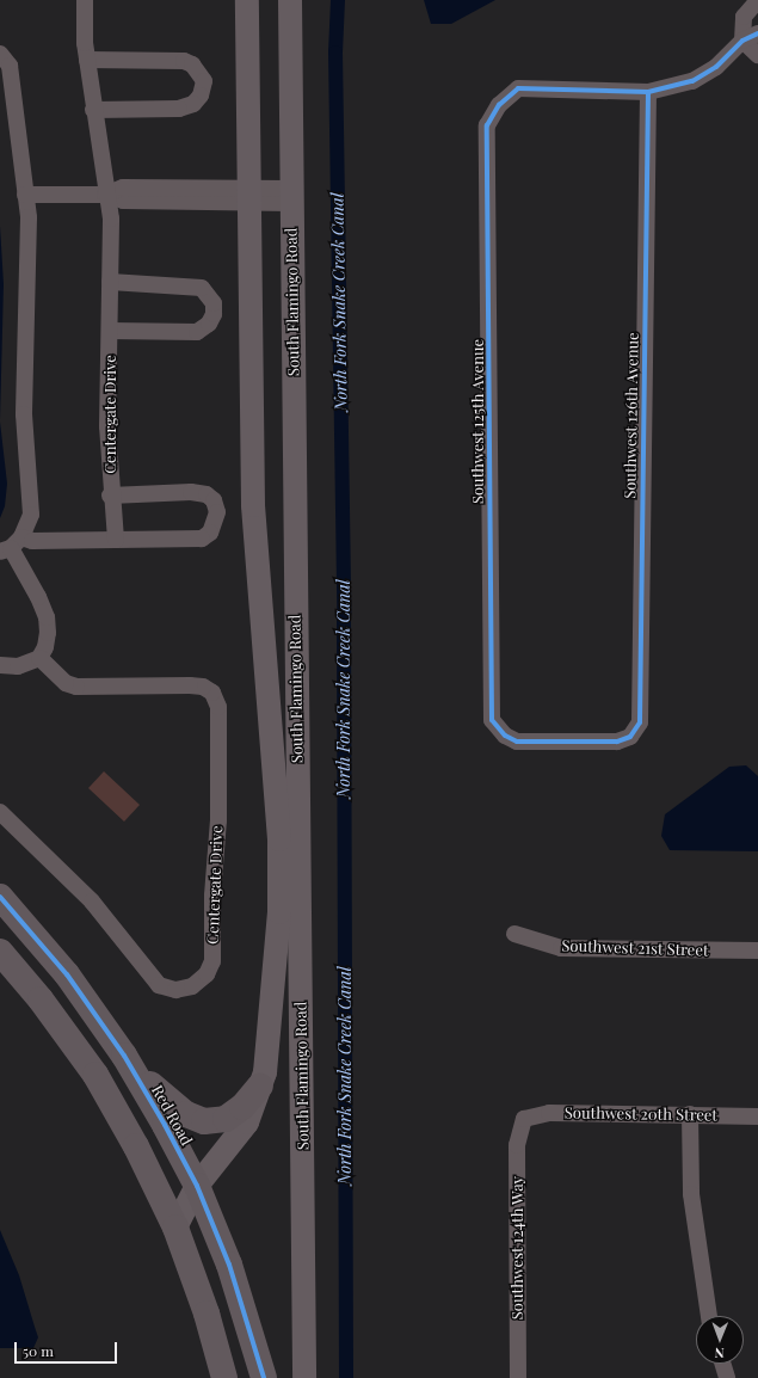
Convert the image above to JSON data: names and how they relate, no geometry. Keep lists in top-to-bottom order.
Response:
{
  "streets": {
    "highway": ["Red Road"],
    "main road": ["South Flamingo Road"],
    "street": [
      "Centergate Drive",
      "Southwest 126th Avenue",
      "Southwest 125th Avenue",
      "Southwest 21st Street",
      "Southwest 20th Street",
      "Southwest 124th Way"
    ]
  },
  "crossings": [
    ["South Flamingo Road", "Red Road"],
    ["Southwest 126th Avenue", "Southwest 125th Avenue"],
    ["Southwest 20th Street", "Southwest 124th Way"]
  ],
  "water": ["North Fork Snake Creek Canal"],
  "scale_bar": "50 m",
  "north": "bottom"
}
